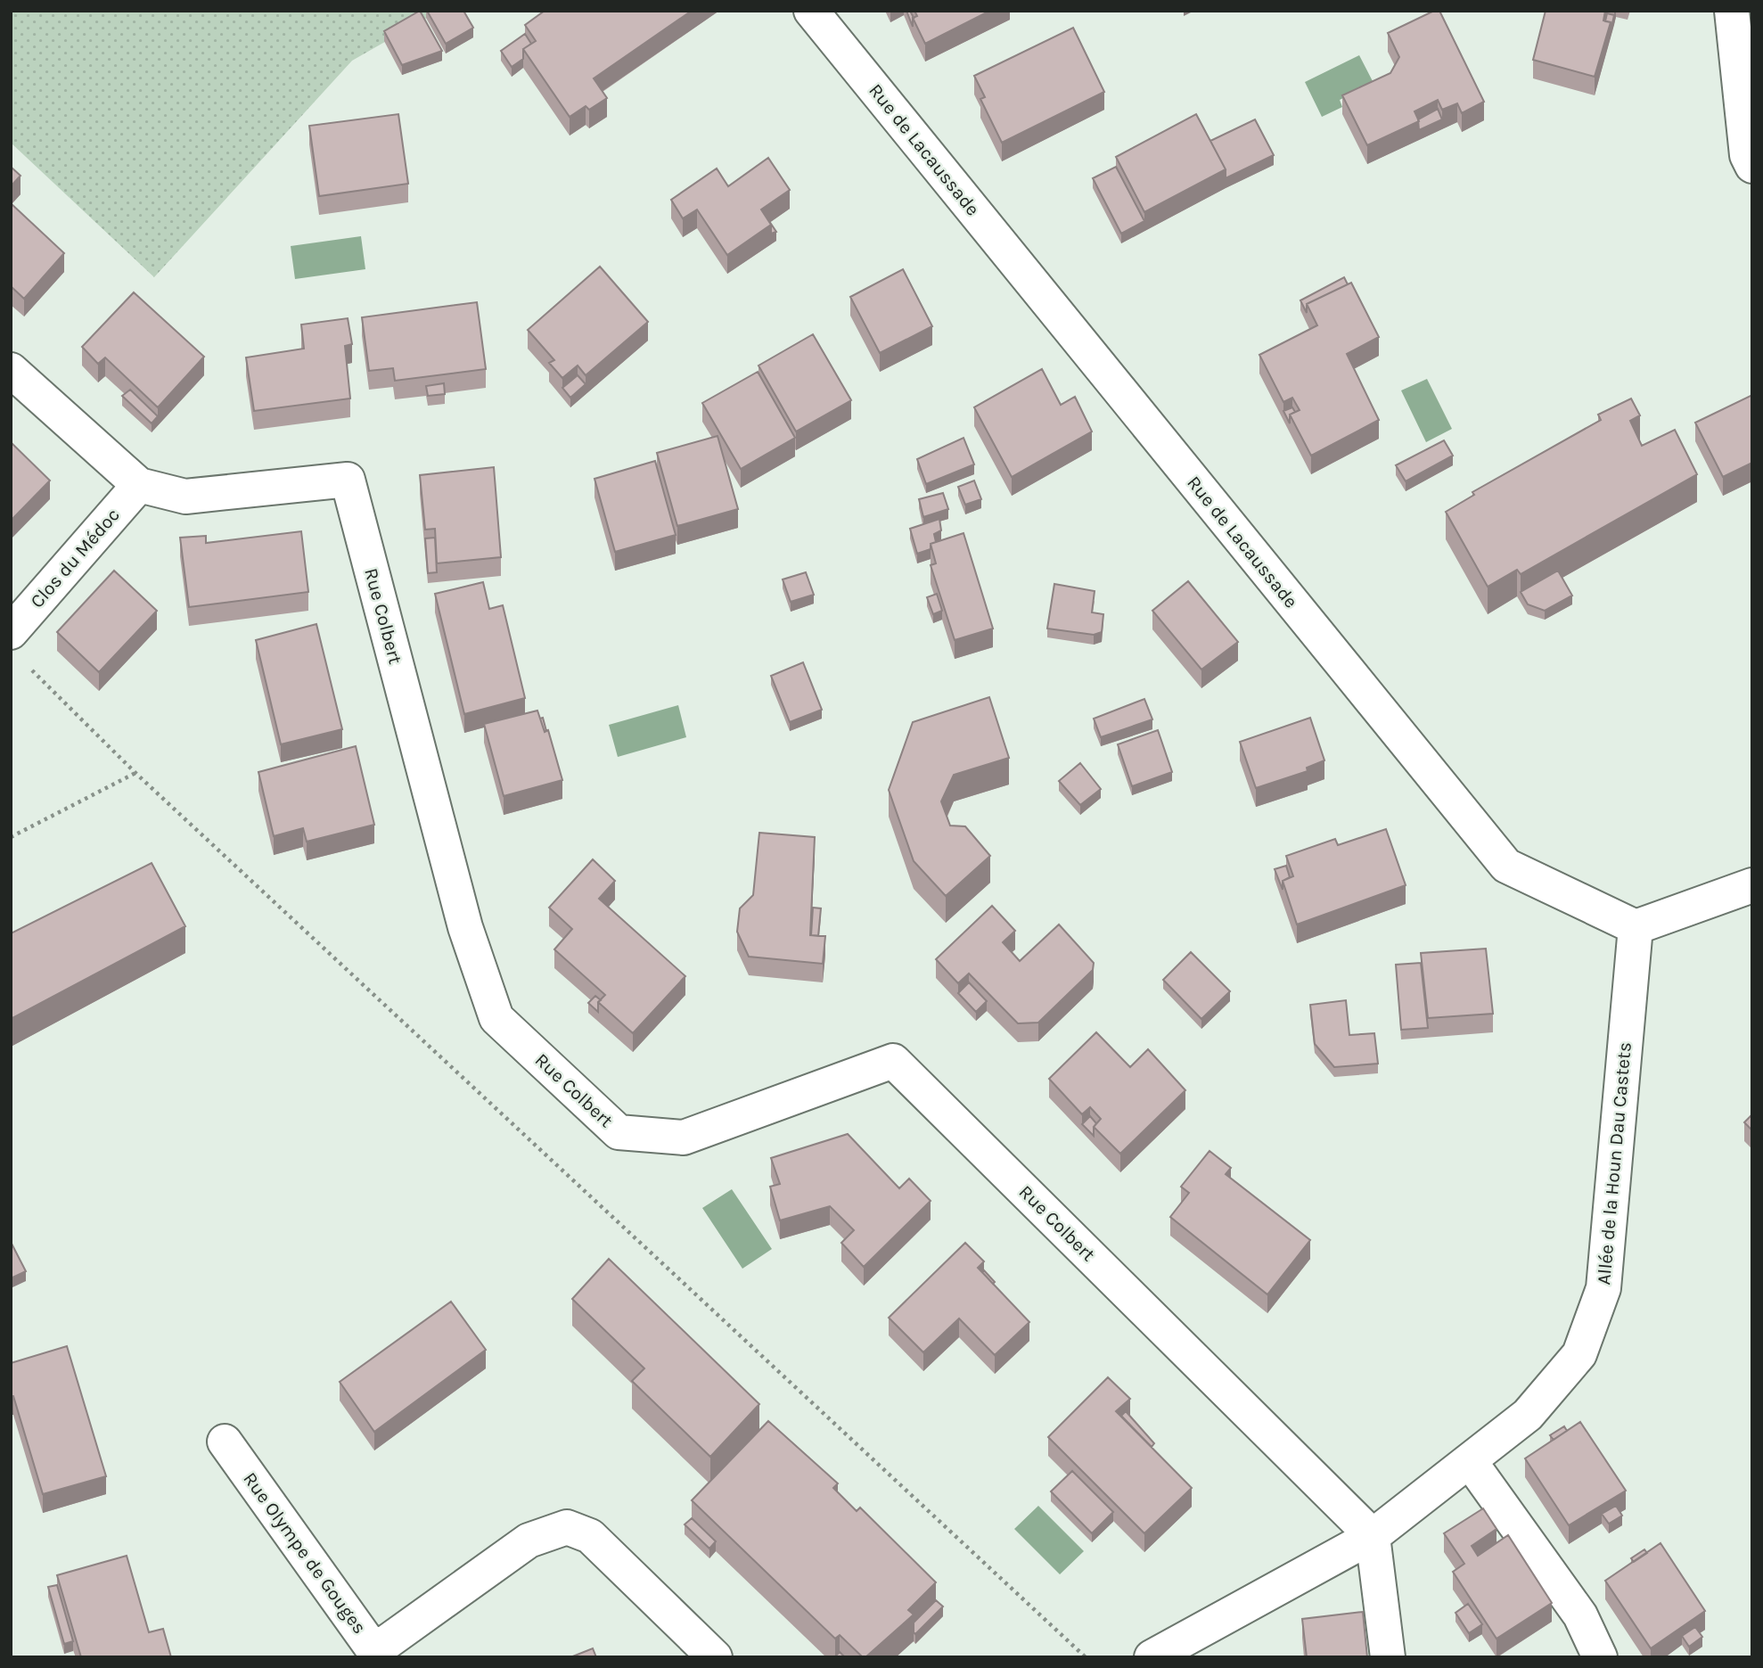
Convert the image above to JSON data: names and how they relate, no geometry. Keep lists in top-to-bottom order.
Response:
{
  "streets": {
    "street": [
      "Rue de Lacaussade",
      "Clos du Médoc",
      "Rue Colbert",
      "Allée de la Houn Dau Castets",
      "Rue Olympe de Gouges"
    ]
  },
  "crossings": [
    ["Rue de Lacaussade", "Allée de la Houn Dau Castets"],
    ["Clos du Médoc", "Rue Colbert"],
    ["Rue Colbert", "Allée de la Houn Dau Castets"]
  ]
}
